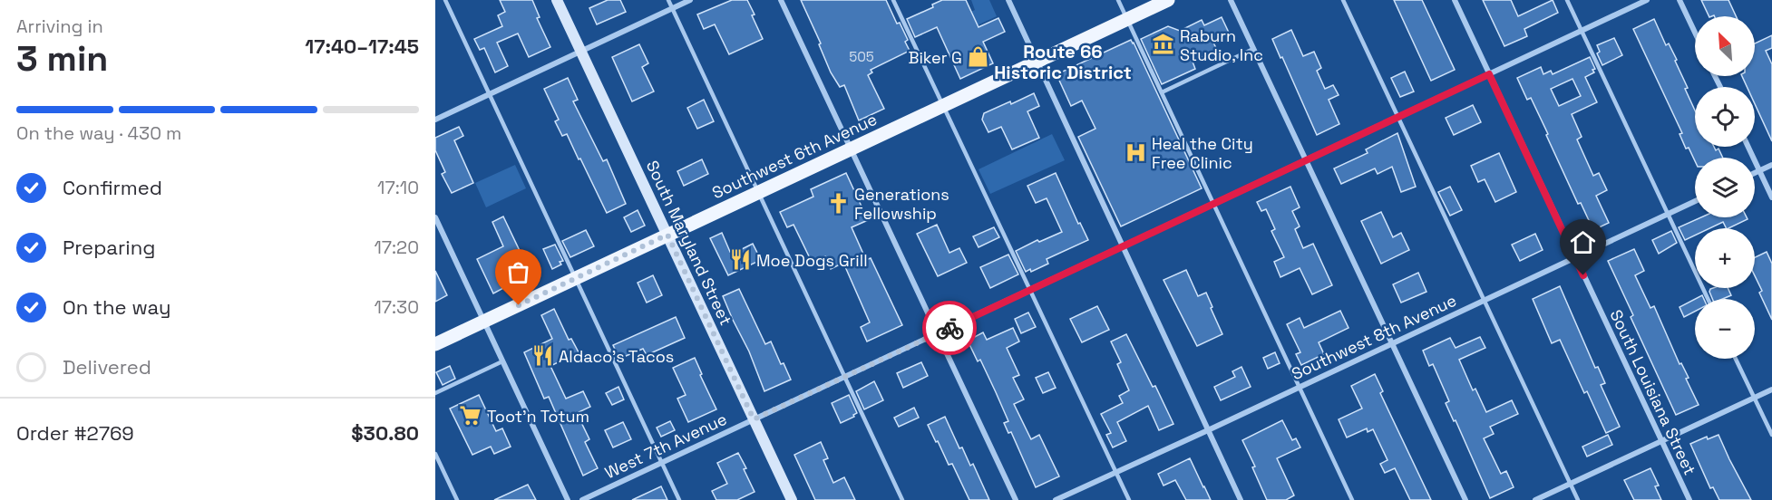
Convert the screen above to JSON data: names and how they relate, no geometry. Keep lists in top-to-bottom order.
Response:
{
  "streets": {
    "main road": ["Southwest 6th Avenue"],
    "street": [
      "South Maryland Street",
      "Southwest 8th Avenue",
      "South Louisiana Street",
      "West 7th Avenue"
    ]
  },
  "crossings": [
    ["Southwest 6th Avenue", "South Maryland Street"],
    ["South Maryland Street", "West 7th Avenue"],
    ["Southwest 8th Avenue", "South Louisiana Street"],
    ["South Louisiana Street", "West 7th Avenue"]
  ],
  "districts": ["Route 66 Historic District"],
  "places": {
    "museum": ["Raburn Studio, Inc"],
    "shop": ["Biker G"],
    "hospital": ["Heal the City Free Clinic"],
    "church": ["Generations Fellowship"],
    "restaurant": ["Moe Dogs Grill", "Aldaco's Tacos"],
    "supermarket": ["Toot'n Totum"]
  },
  "house_numbers": ["505"],
  "north": "top left",
  "page": {
    "heading": ["3 min", "Arriving in", "17:40–17:45"],
    "panel": ["Order #2769", "$30.80"],
    "map_buttons": ["+", "−"],
    "bar": "On the way · 430 m",
    "list": [
      ["Confirmed", "17:10"],
      ["Preparing", "17:20"],
      ["On the way", "17:30"],
      "Delivered"
    ]
  }
}
